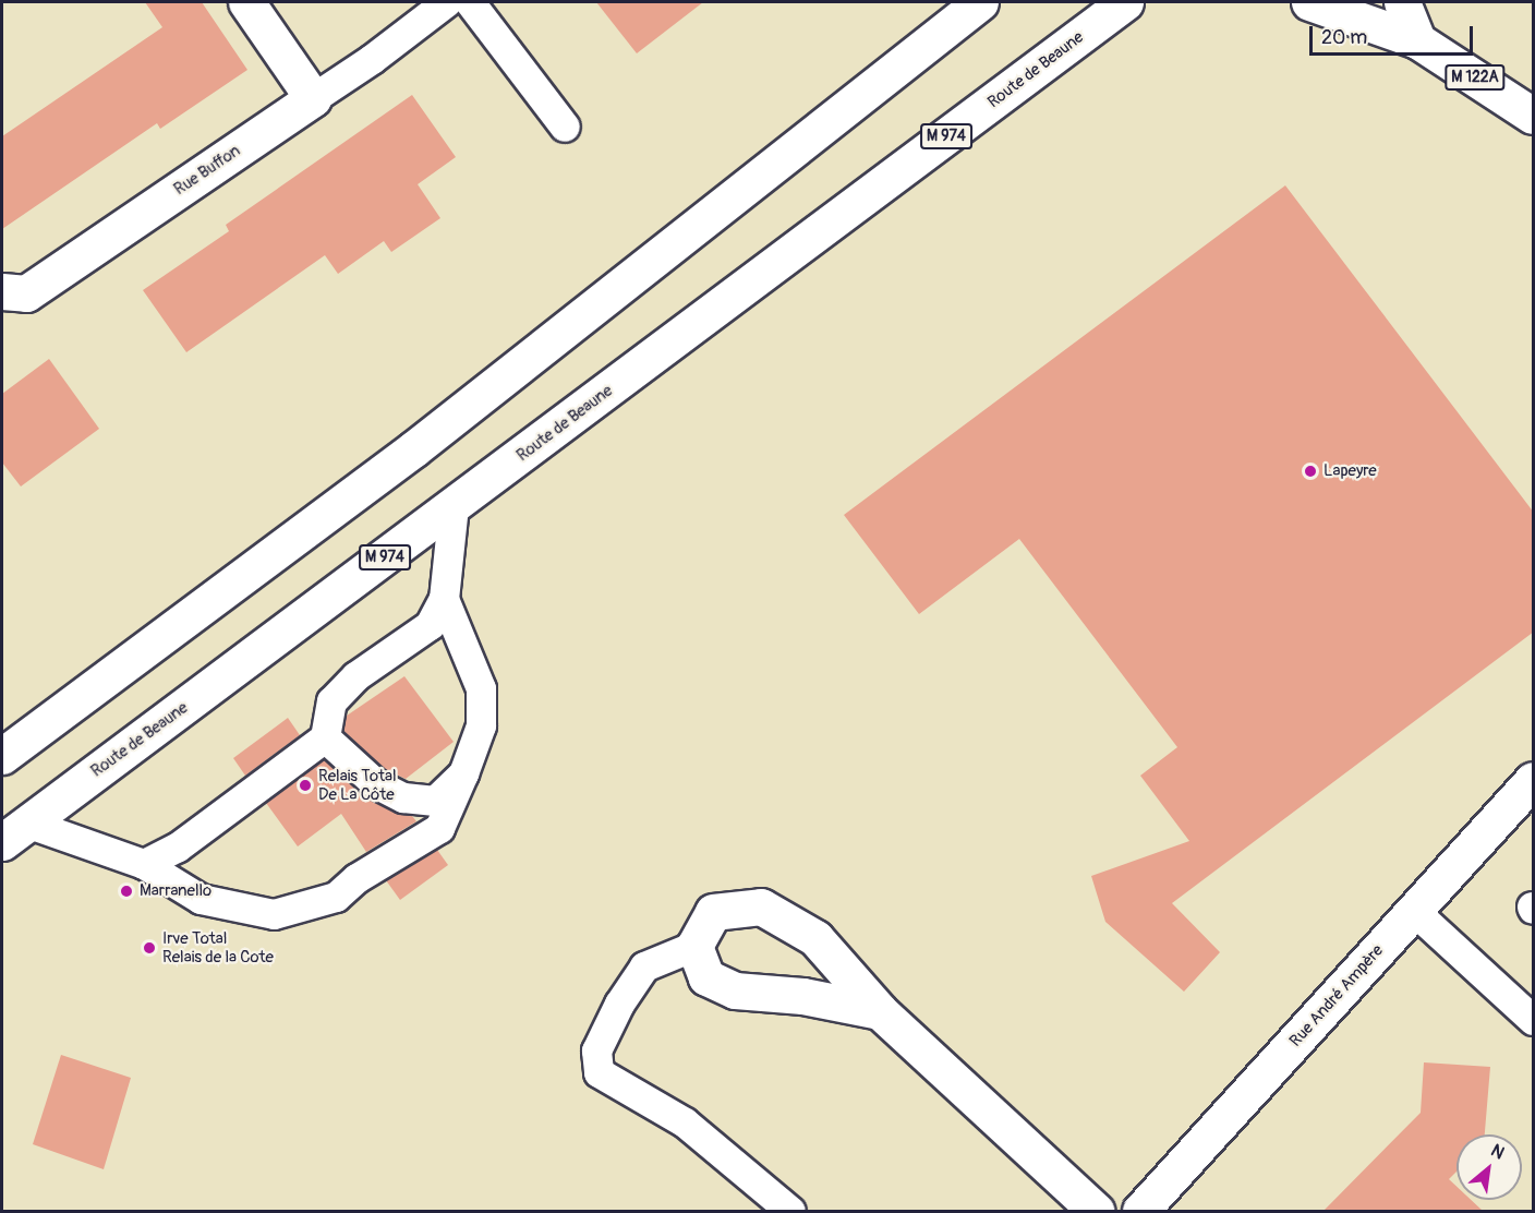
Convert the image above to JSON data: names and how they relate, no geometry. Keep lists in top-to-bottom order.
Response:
{
  "streets": {
    "main road": [
      "Route de Beaune",
      "M 122A",
      "M 974",
      "Rue Buffon",
      "Rue André Ampère"
    ]
  },
  "places": [
    "Lapeyre",
    "Relais Total De La Côte",
    "Marranello",
    "Irve Total Relais de la Cote"
  ],
  "scale_bar": "20 m",
  "north": "top right"
}
